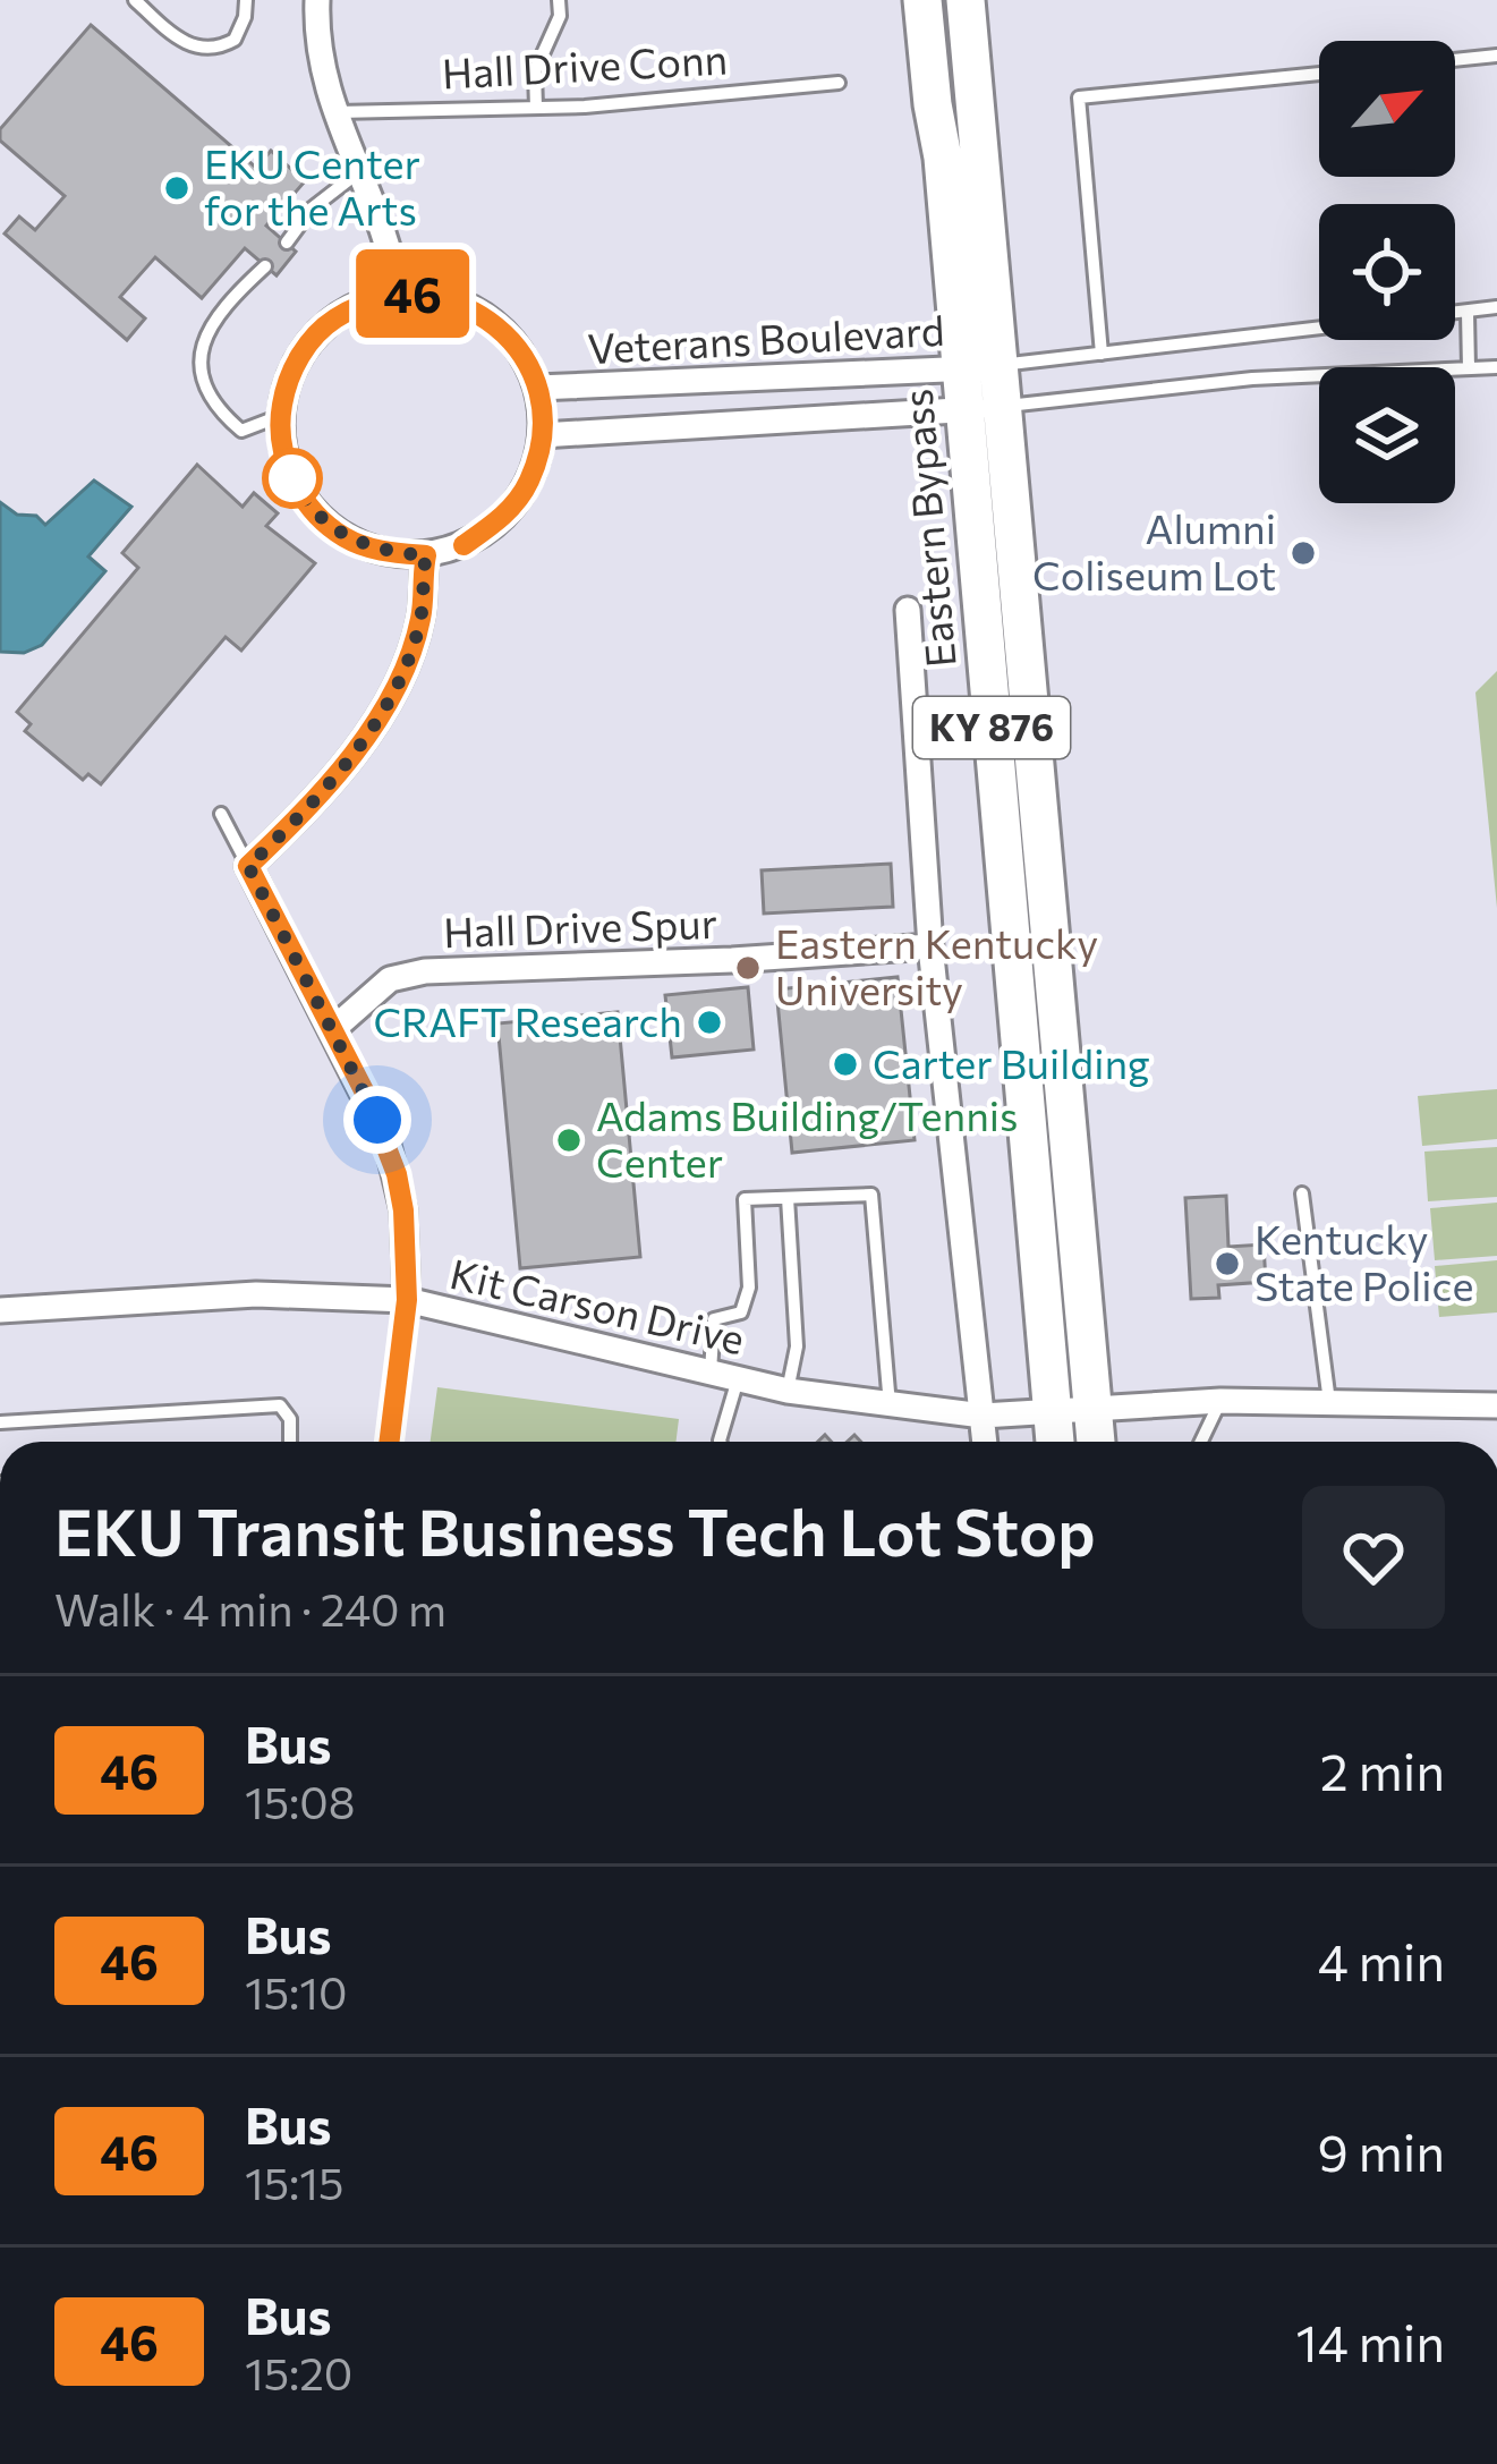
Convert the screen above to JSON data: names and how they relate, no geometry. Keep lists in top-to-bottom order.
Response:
{
  "streets": {
    "main road": ["Eastern Bypass", "KY 876"],
    "street": ["Veterans Boulevard", "Hall Drive Spur", "Kit Carson Drive"],
    "lane": ["Hall Drive Conn"]
  },
  "crossings": [
    ["Veterans Boulevard", "Eastern Bypass"],
    ["Eastern Bypass", "Kit Carson Drive"]
  ],
  "places": [
    "EKU Center for the Arts",
    "Alumni Coliseum Lot",
    "Eastern Kentucky University",
    "CRAFT Research",
    "Carter Building",
    "Adams Building/Tennis Center",
    "Kentucky State Police"
  ],
  "lines": ["bus line 46"],
  "north": "top right",
  "page": {
    "on_map": "46",
    "heading": ["EKU Transit Business Tech Lot Stop", "Walk · 4 min · 240 m"],
    "list": [
      {
        "mark": "46",
        "name": "Bus",
        "note": "15:08",
        "value": "2 min"
      },
      {
        "mark": "46",
        "name": "Bus",
        "note": "15:10",
        "value": "4 min"
      },
      {
        "mark": "46",
        "name": "Bus",
        "note": "15:15",
        "value": "9 min"
      },
      {
        "mark": "46",
        "name": "Bus",
        "note": "15:20",
        "value": "14 min"
      }
    ]
  }
}
